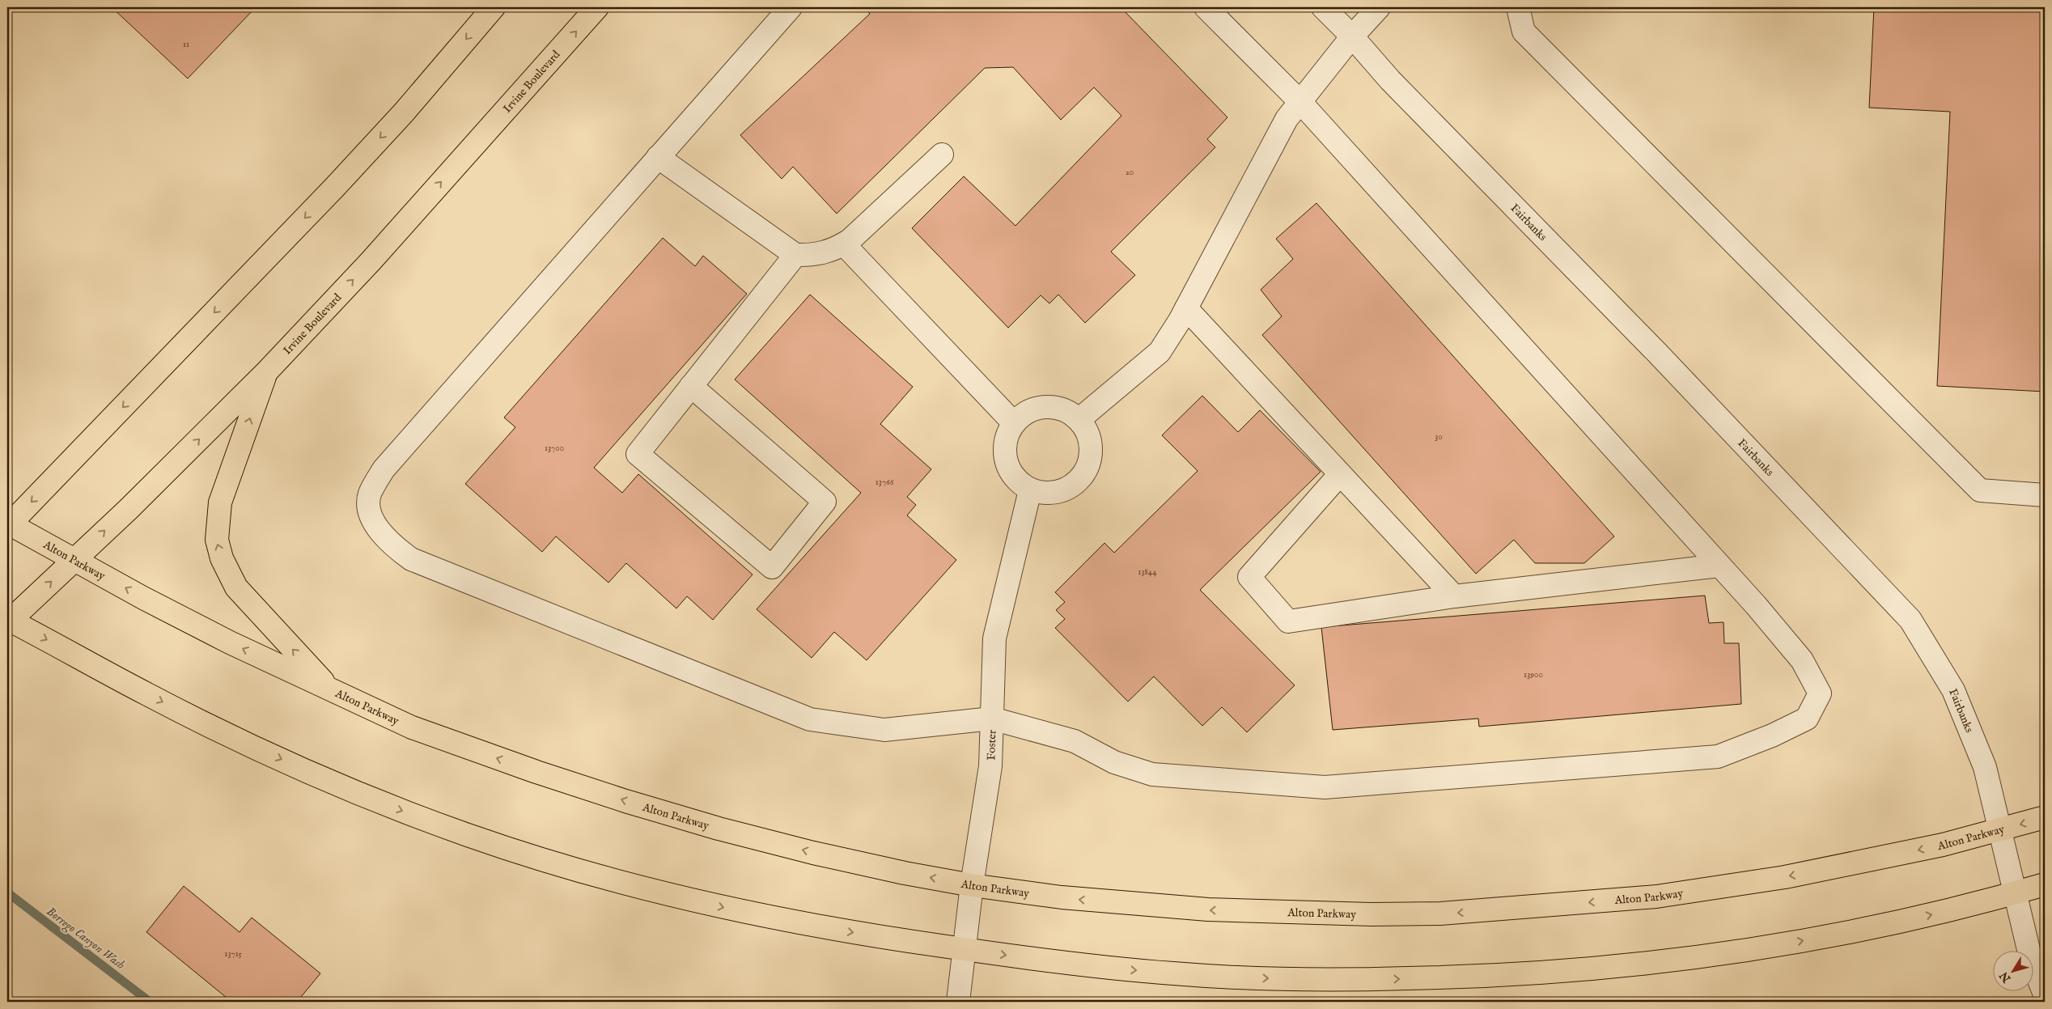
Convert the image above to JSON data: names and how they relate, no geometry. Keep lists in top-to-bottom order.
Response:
{
  "streets": {
    "main road": ["Irvine Boulevard", "Alton Parkway"],
    "street": ["Fairbanks", "Foster"]
  },
  "crossings": [
    ["Irvine Boulevard", "Alton Parkway"],
    ["Fairbanks", "Alton Parkway"],
    ["Alton Parkway", "Foster"]
  ],
  "water": ["Borrego Canyon Wash"],
  "house_numbers": [
    "11",
    "20",
    "30",
    "13700",
    "13766",
    "13844",
    "13900",
    "13715"
  ],
  "north": "bottom left"
}
